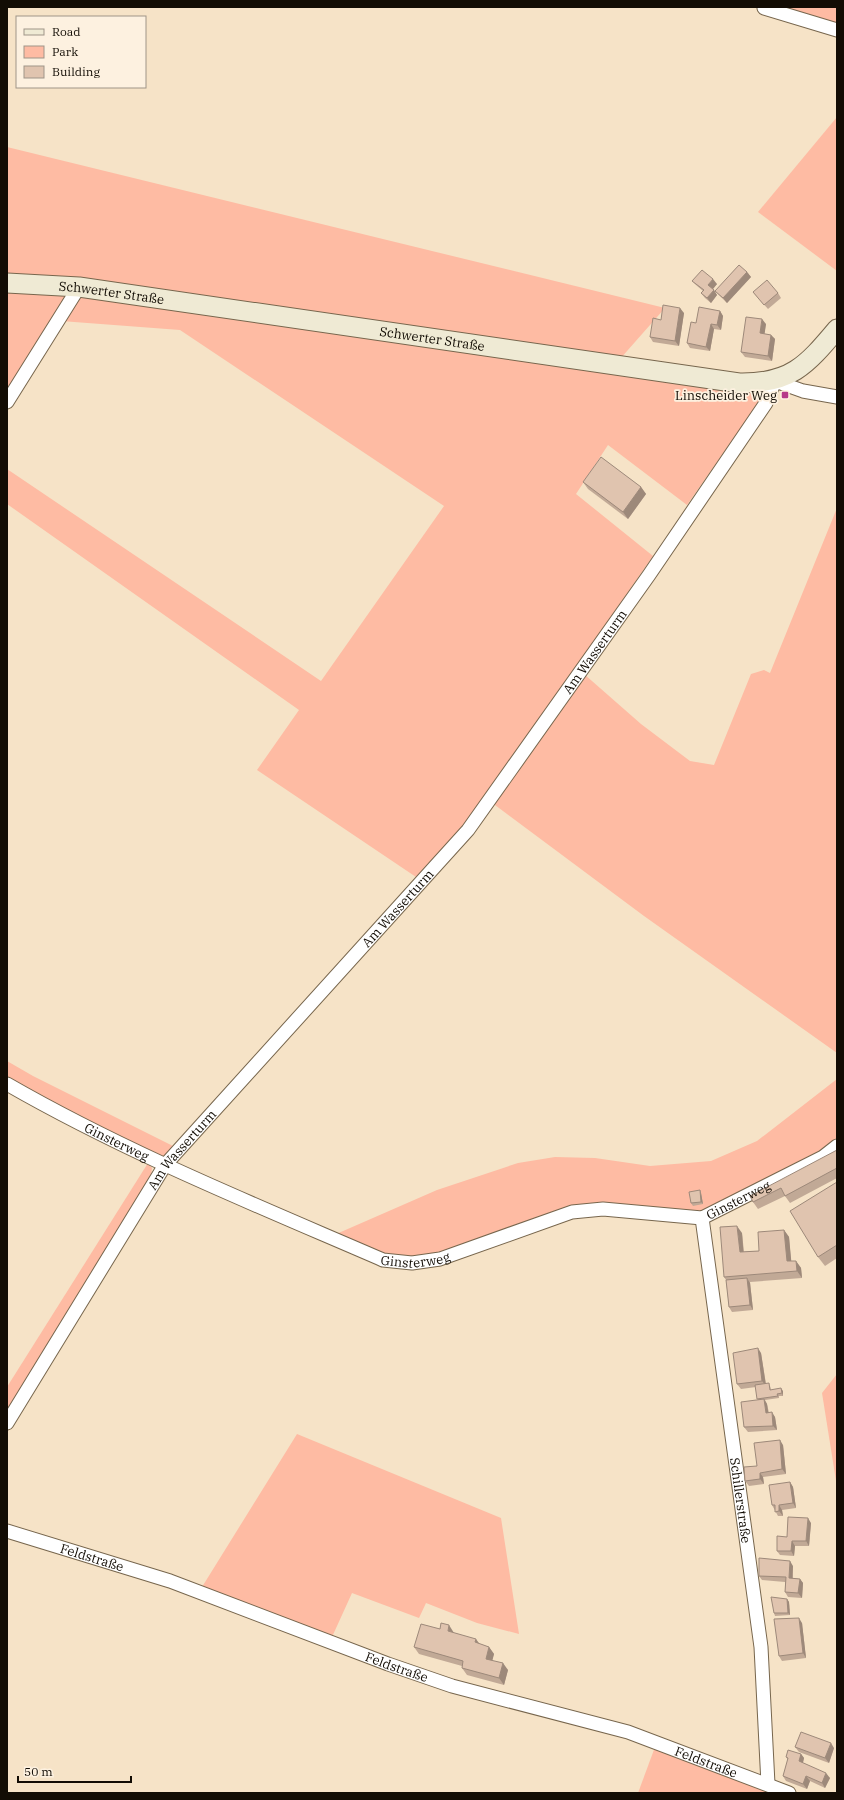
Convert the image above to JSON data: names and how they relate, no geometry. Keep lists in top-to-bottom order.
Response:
{
  "streets": {
    "main road": ["Schwerter Straße"],
    "street": [
      "Am Wasserturm",
      "Ginsterweg",
      "Schillerstraße",
      "Feldstraße"
    ]
  },
  "crossings": [
    ["Schwerter Straße", "Am Wasserturm"],
    ["Am Wasserturm", "Ginsterweg"],
    ["Ginsterweg", "Schillerstraße"],
    ["Schillerstraße", "Feldstraße"]
  ],
  "places": {
    "transit": ["Linscheider Weg"]
  },
  "legend": ["Road", "Park", "Building"],
  "scale_bar": "50 m"
}
